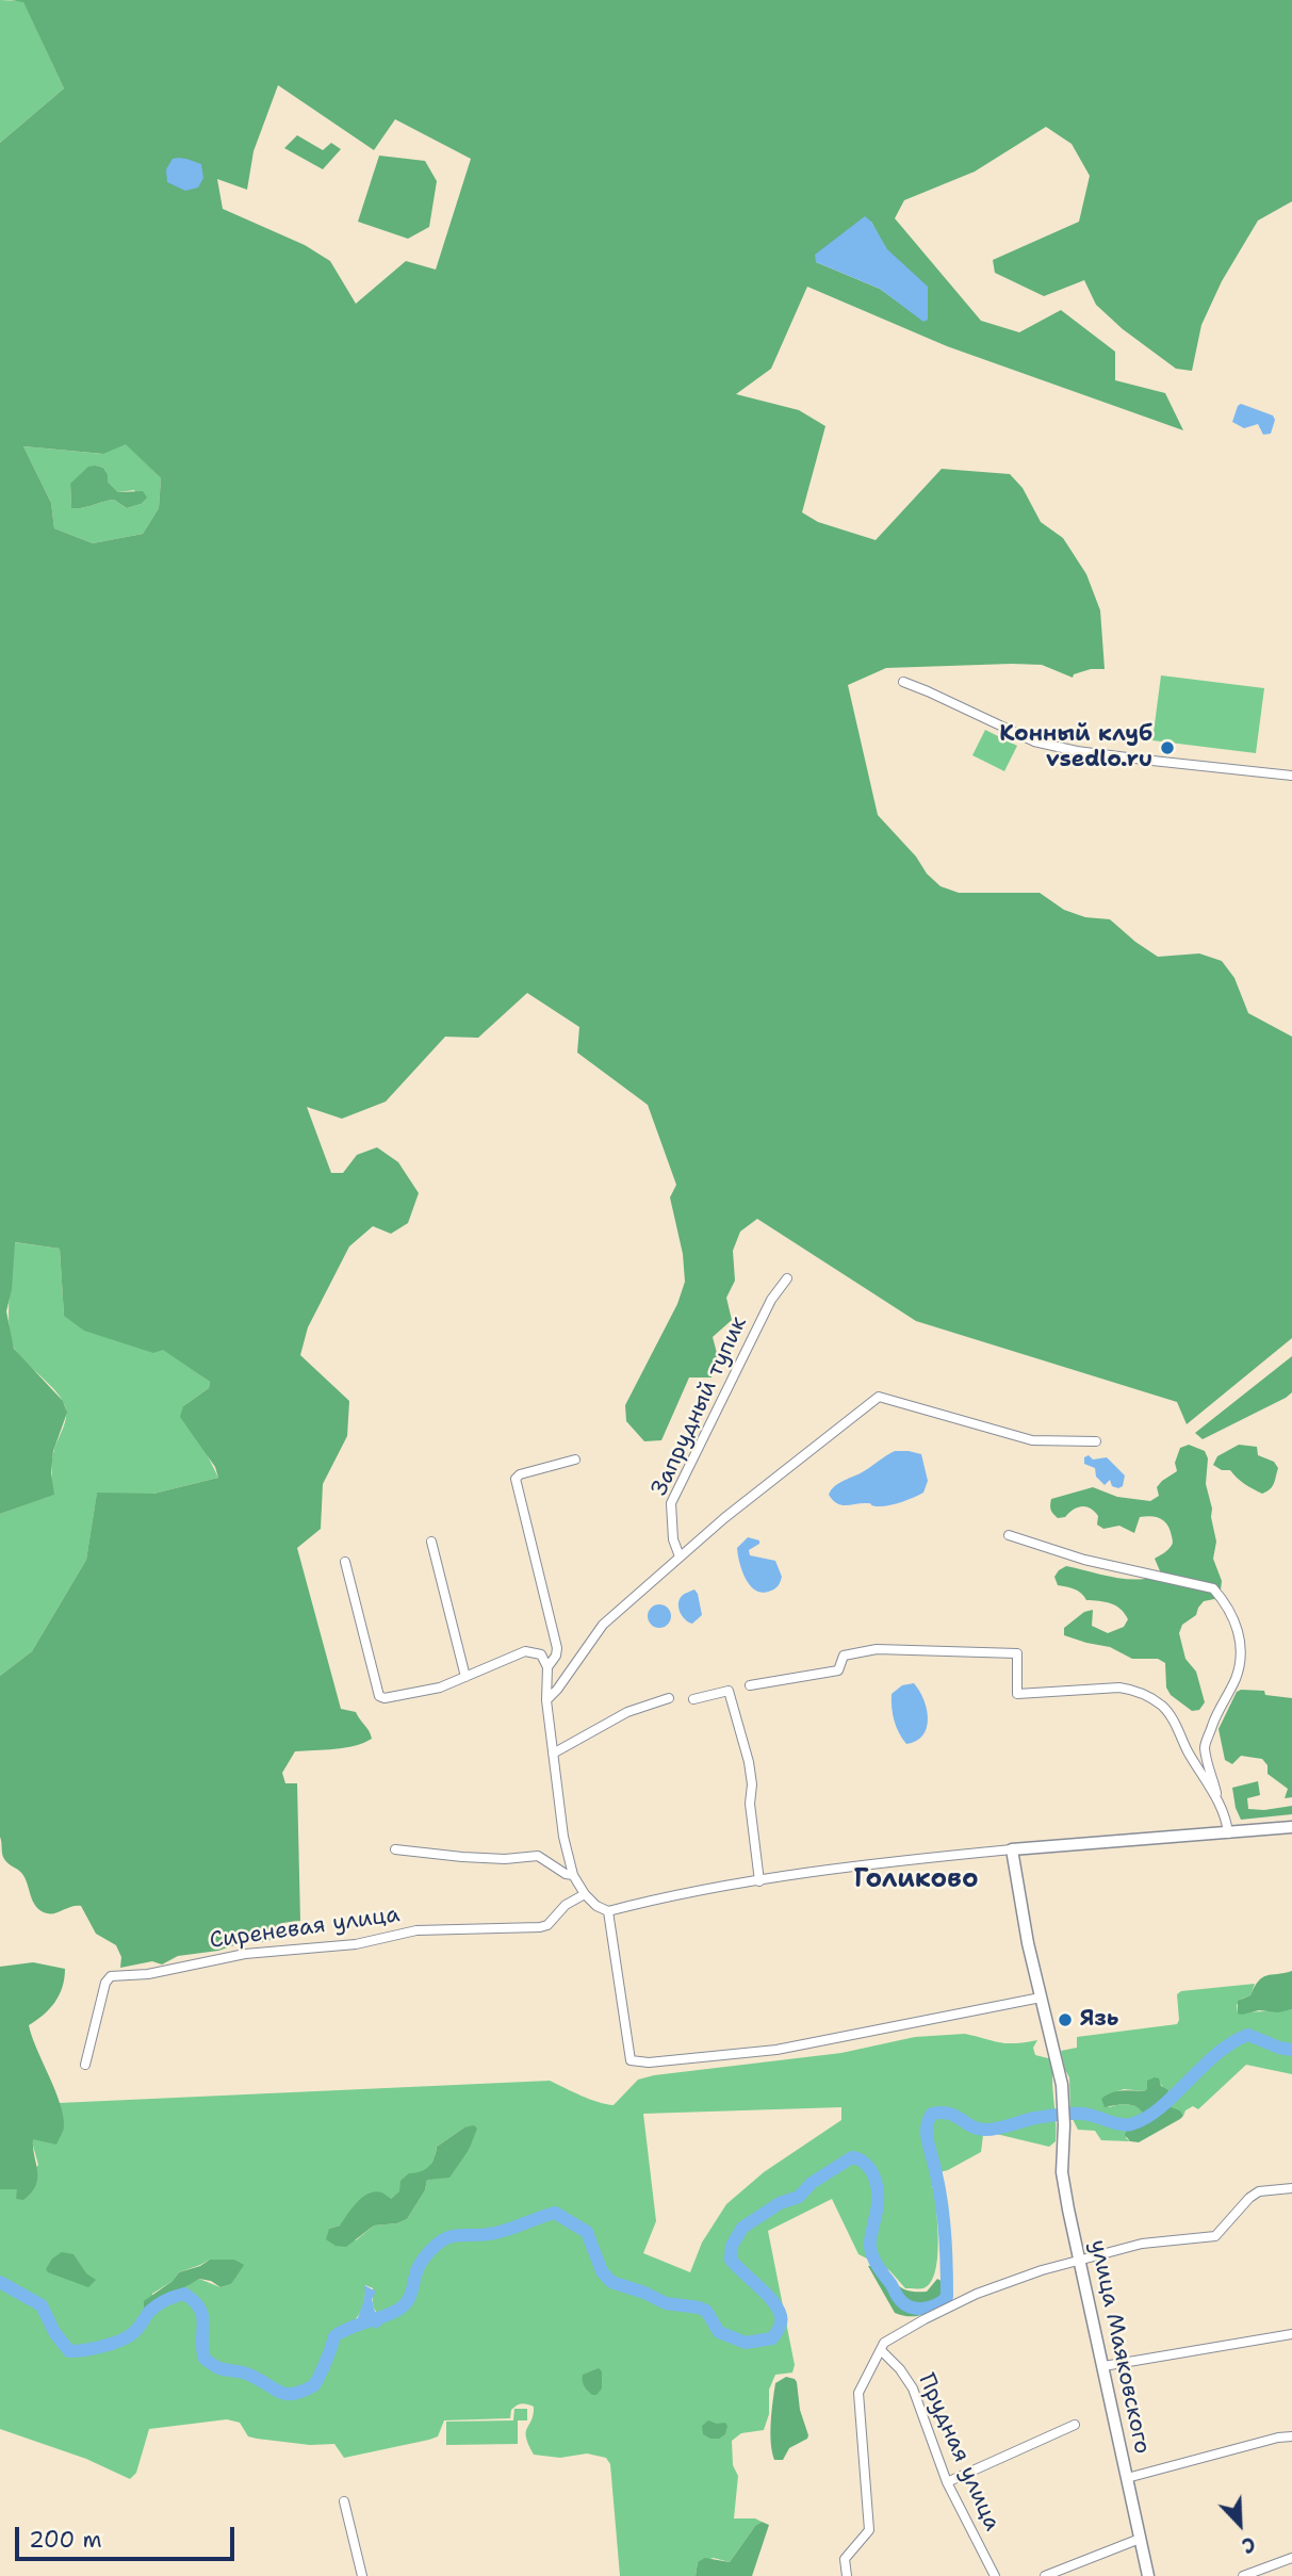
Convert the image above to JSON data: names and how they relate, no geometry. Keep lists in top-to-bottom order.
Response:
{
  "streets": {
    "street": [
      "Запрудный тупик",
      "Сиреневая улица",
      "улица Маяковского",
      "Прудная улица"
    ]
  },
  "districts": ["Голиково"],
  "places": ["Конный клуб vsedlo.ru", "Язь"],
  "scale_bar": "200 m",
  "north": "bottom right"
}
